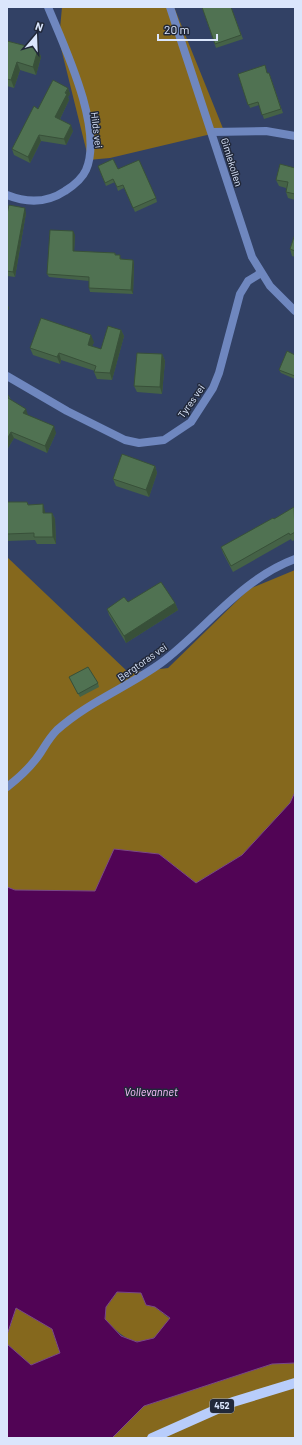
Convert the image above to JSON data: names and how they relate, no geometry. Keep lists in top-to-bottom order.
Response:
{
  "streets": {
    "main road": ["452"],
    "street": [
      "Hilds vei",
      "Gimlekollen",
      "Tyres vei",
      "Bergtoras vei"
    ]
  },
  "crossings": [
    ["Gimlekollen", "Tyres vei"]
  ],
  "water": ["Vollevannet"],
  "scale_bar": "20 m",
  "north": "top"
}
